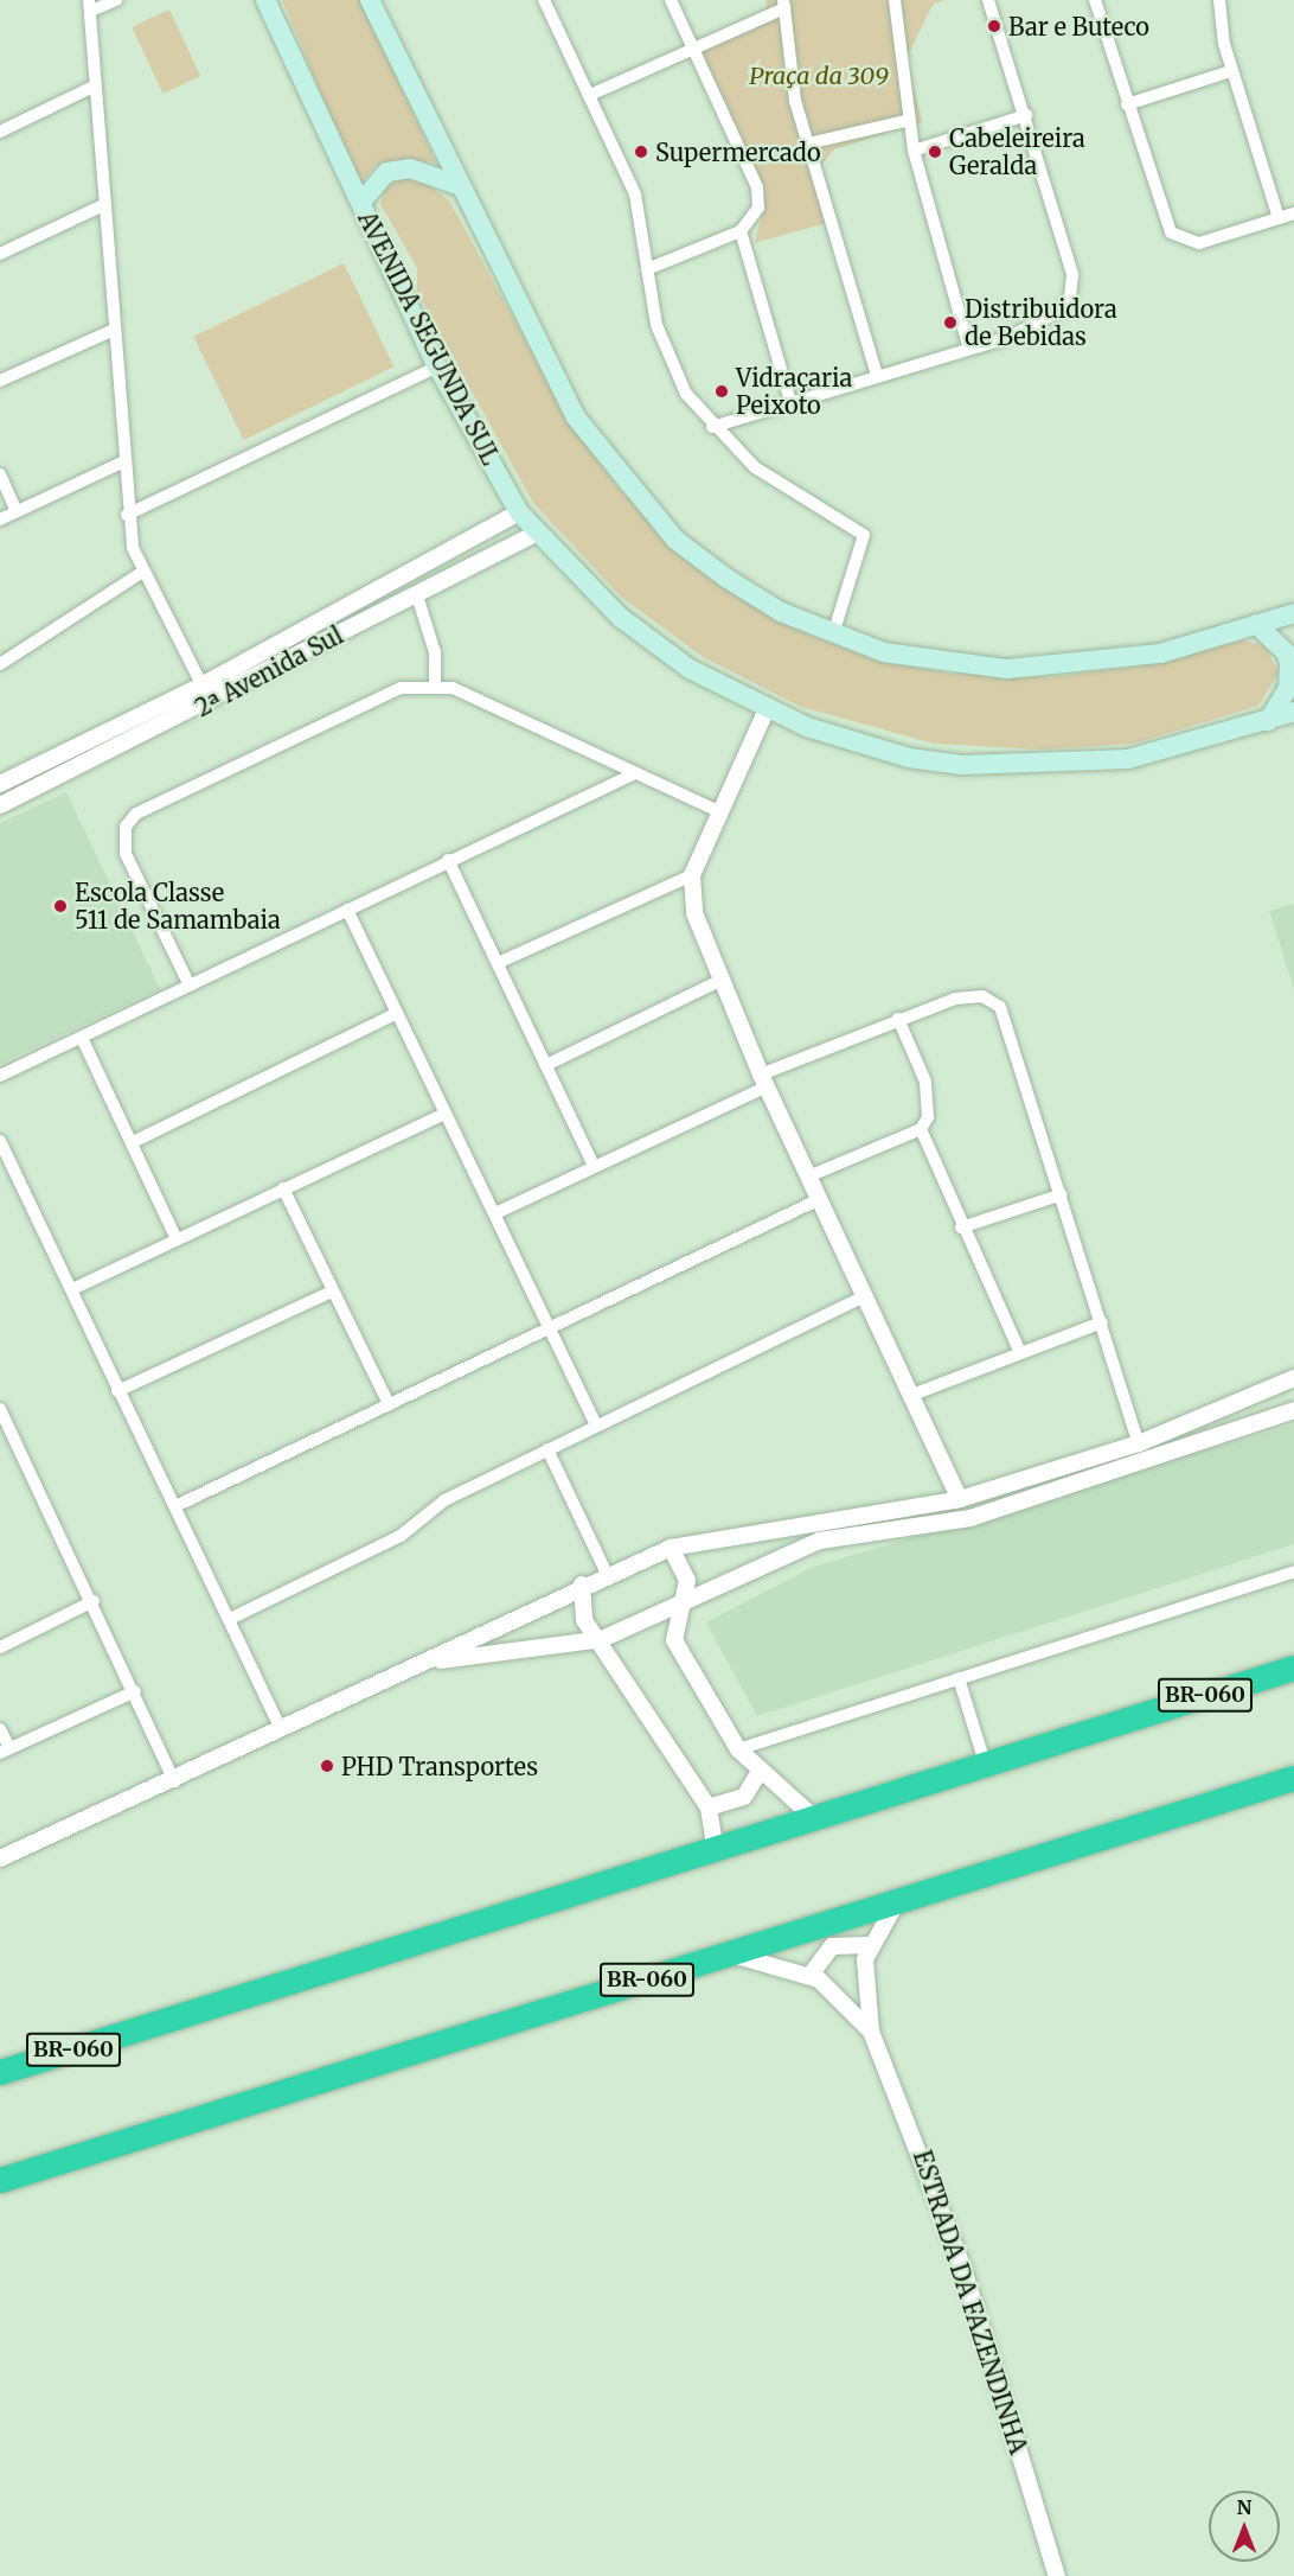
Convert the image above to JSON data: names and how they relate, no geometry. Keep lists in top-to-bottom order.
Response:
{
  "streets": {
    "highway": ["BR-060"],
    "main road": ["AVENIDA SEGUNDA SUL"],
    "street": ["2ᵃ Avenida Sul", "ESTRADA DA FAZENDINHA"]
  },
  "crossings": [
    ["AVENIDA SEGUNDA SUL", "2ᵃ Avenida Sul"],
    ["BR-060", "ESTRADA DA FAZENDINHA"]
  ],
  "parks": ["Praça da 309"],
  "places": [
    "Bar e Buteco",
    "Supermercado",
    "Cabeleireira Geralda",
    "Distribuidora de Bebidas",
    "Vidraçaria Peixoto",
    "Escola Classe 511 de Samambaia",
    "PHD Transportes"
  ],
  "north": "top"
}
